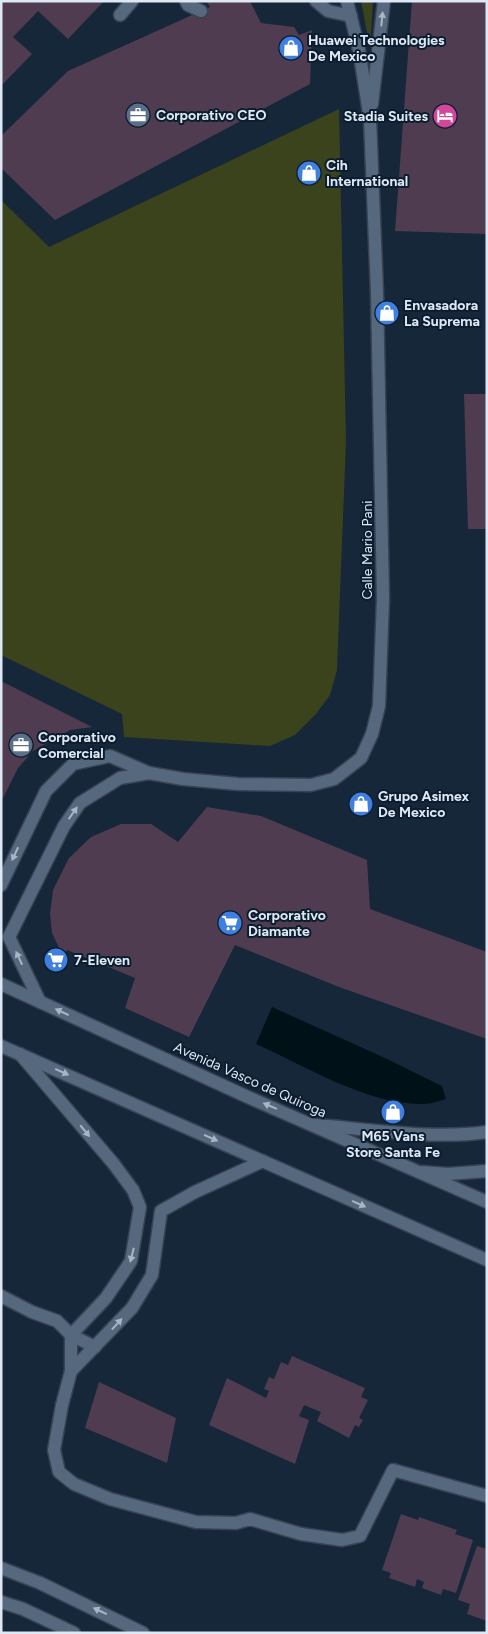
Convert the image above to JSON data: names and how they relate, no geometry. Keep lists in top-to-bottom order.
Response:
{
  "streets": {
    "street": ["Calle Mario Pani", "Avenida Vasco de Quiroga"]
  },
  "crossings": [
    ["Calle Mario Pani", "Avenida Vasco de Quiroga"]
  ],
  "places": {
    "shop": [
      "Huawei Technologies De Mexico",
      "Cih International",
      "Envasadora La Suprema",
      "Grupo Asimex De Mexico",
      "M65 Vans Store Santa Fe"
    ],
    "office": ["Corporativo CEO", "Corporativo Comercial"],
    "hotel": ["Stadia Suites"],
    "supermarket": ["Corporativo Diamante", "7-Eleven"]
  }
}
